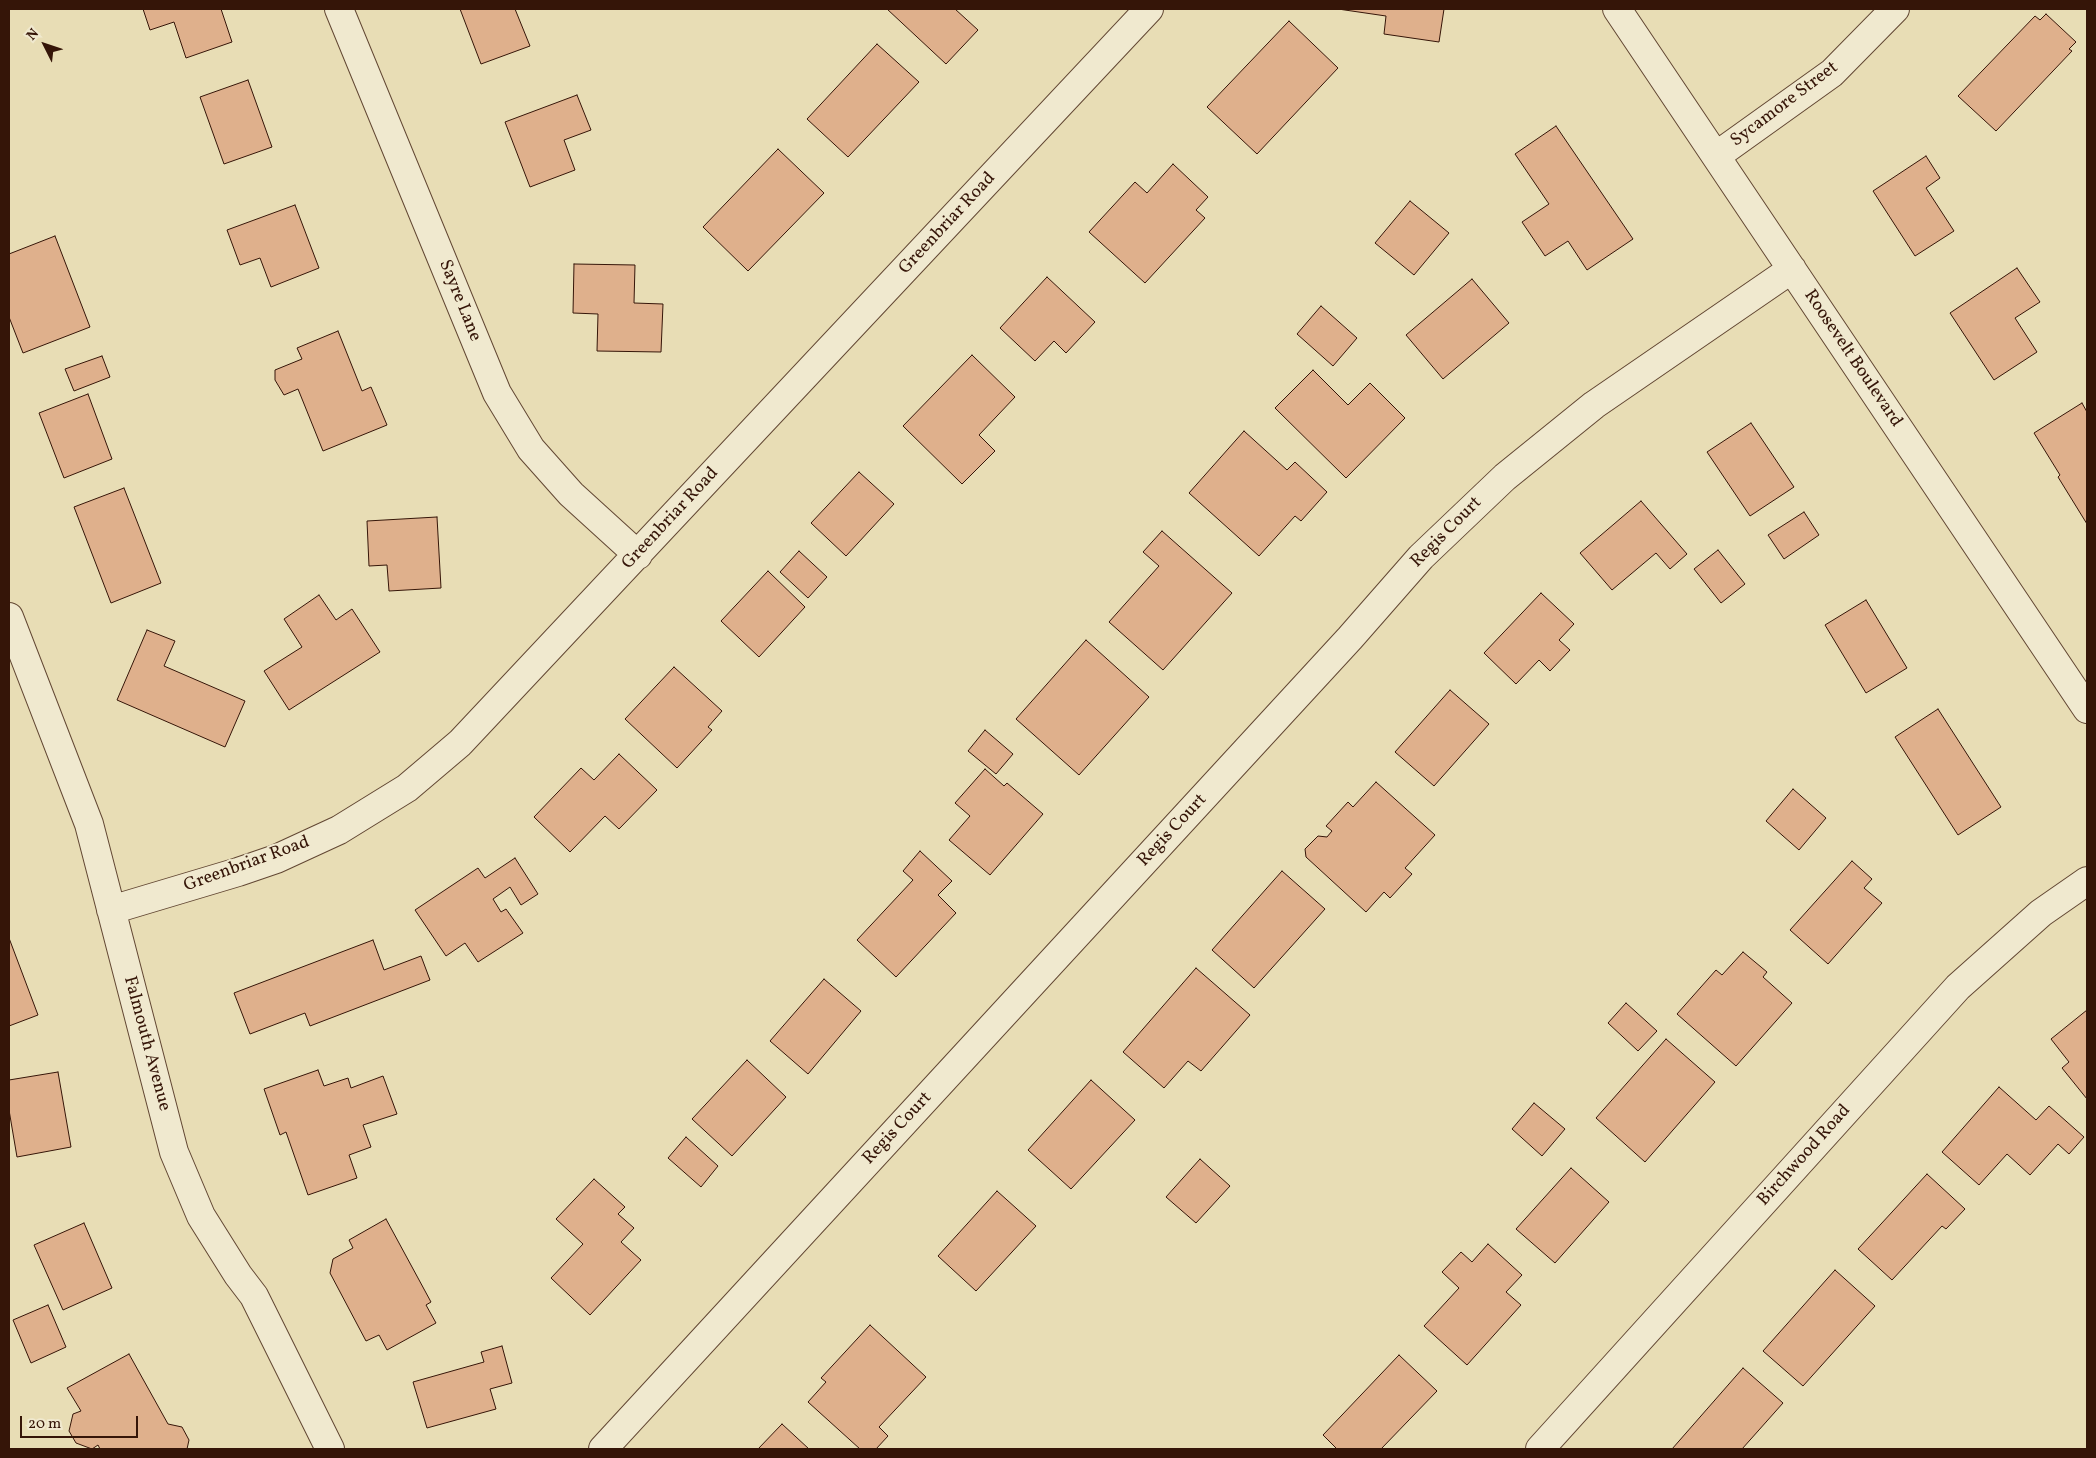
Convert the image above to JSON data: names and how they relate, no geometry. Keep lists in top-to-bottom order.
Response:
{
  "streets": {
    "street": [
      "Sycamore Street",
      "Greenbriar Road",
      "Sayre Lane",
      "Roosevelt Boulevard",
      "Regis Court",
      "Falmouth Avenue",
      "Birchwood Road"
    ]
  },
  "crossings": [
    ["Sycamore Street", "Roosevelt Boulevard"],
    ["Greenbriar Road", "Sayre Lane"],
    ["Greenbriar Road", "Falmouth Avenue"],
    ["Roosevelt Boulevard", "Regis Court"]
  ],
  "scale_bar": "20 m",
  "north": "top left"
}
